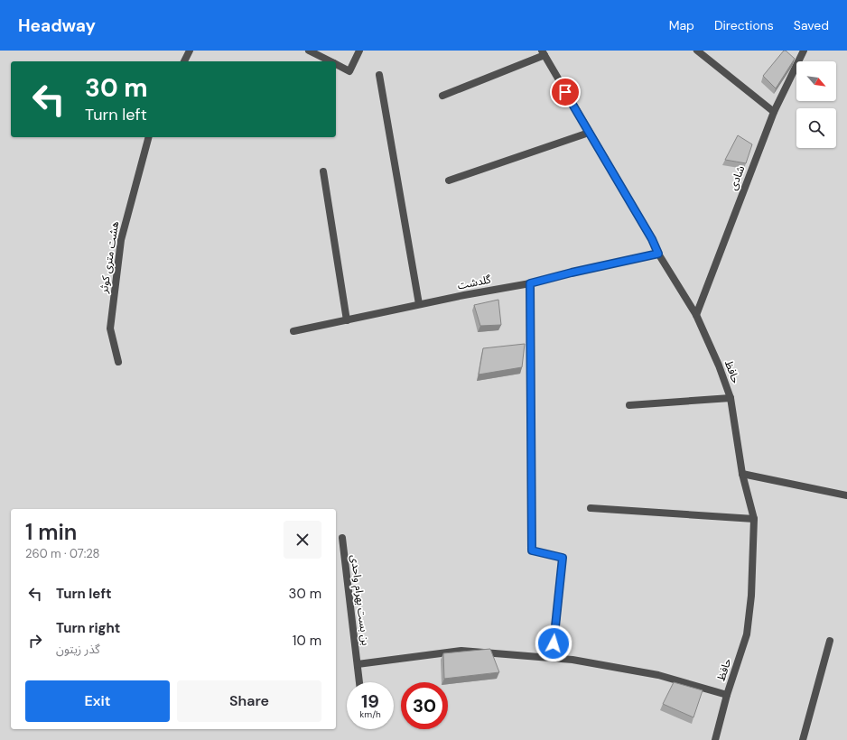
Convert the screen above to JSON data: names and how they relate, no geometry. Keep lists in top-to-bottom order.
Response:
{
  "streets": {
    "street": [
      "شادی",
      "هشت متری کوثر",
      "گلدشت",
      "حافظ",
      "بن بست بهرام واحدی"
    ]
  },
  "crossings": [
    ["شادی", "حافظ"],
    ["گلدشت", "حافظ"]
  ],
  "north": "bottom right",
  "page": {
    "header": "Headway",
    "nav": ["Map", "Directions", "Saved"],
    "turn": ["30 m", "Turn left"],
    "heading": ["1 min", "260 m · 07:28"],
    "list": [
      {
        "name": "Turn left",
        "value": "30 m"
      },
      {
        "name": "Turn right",
        "note": "گذر زیتون",
        "value": "10 m"
      }
    ],
    "buttons": ["Exit", "Share"],
    "speed": "19 km/h",
    "limit": "30"
  }
}
